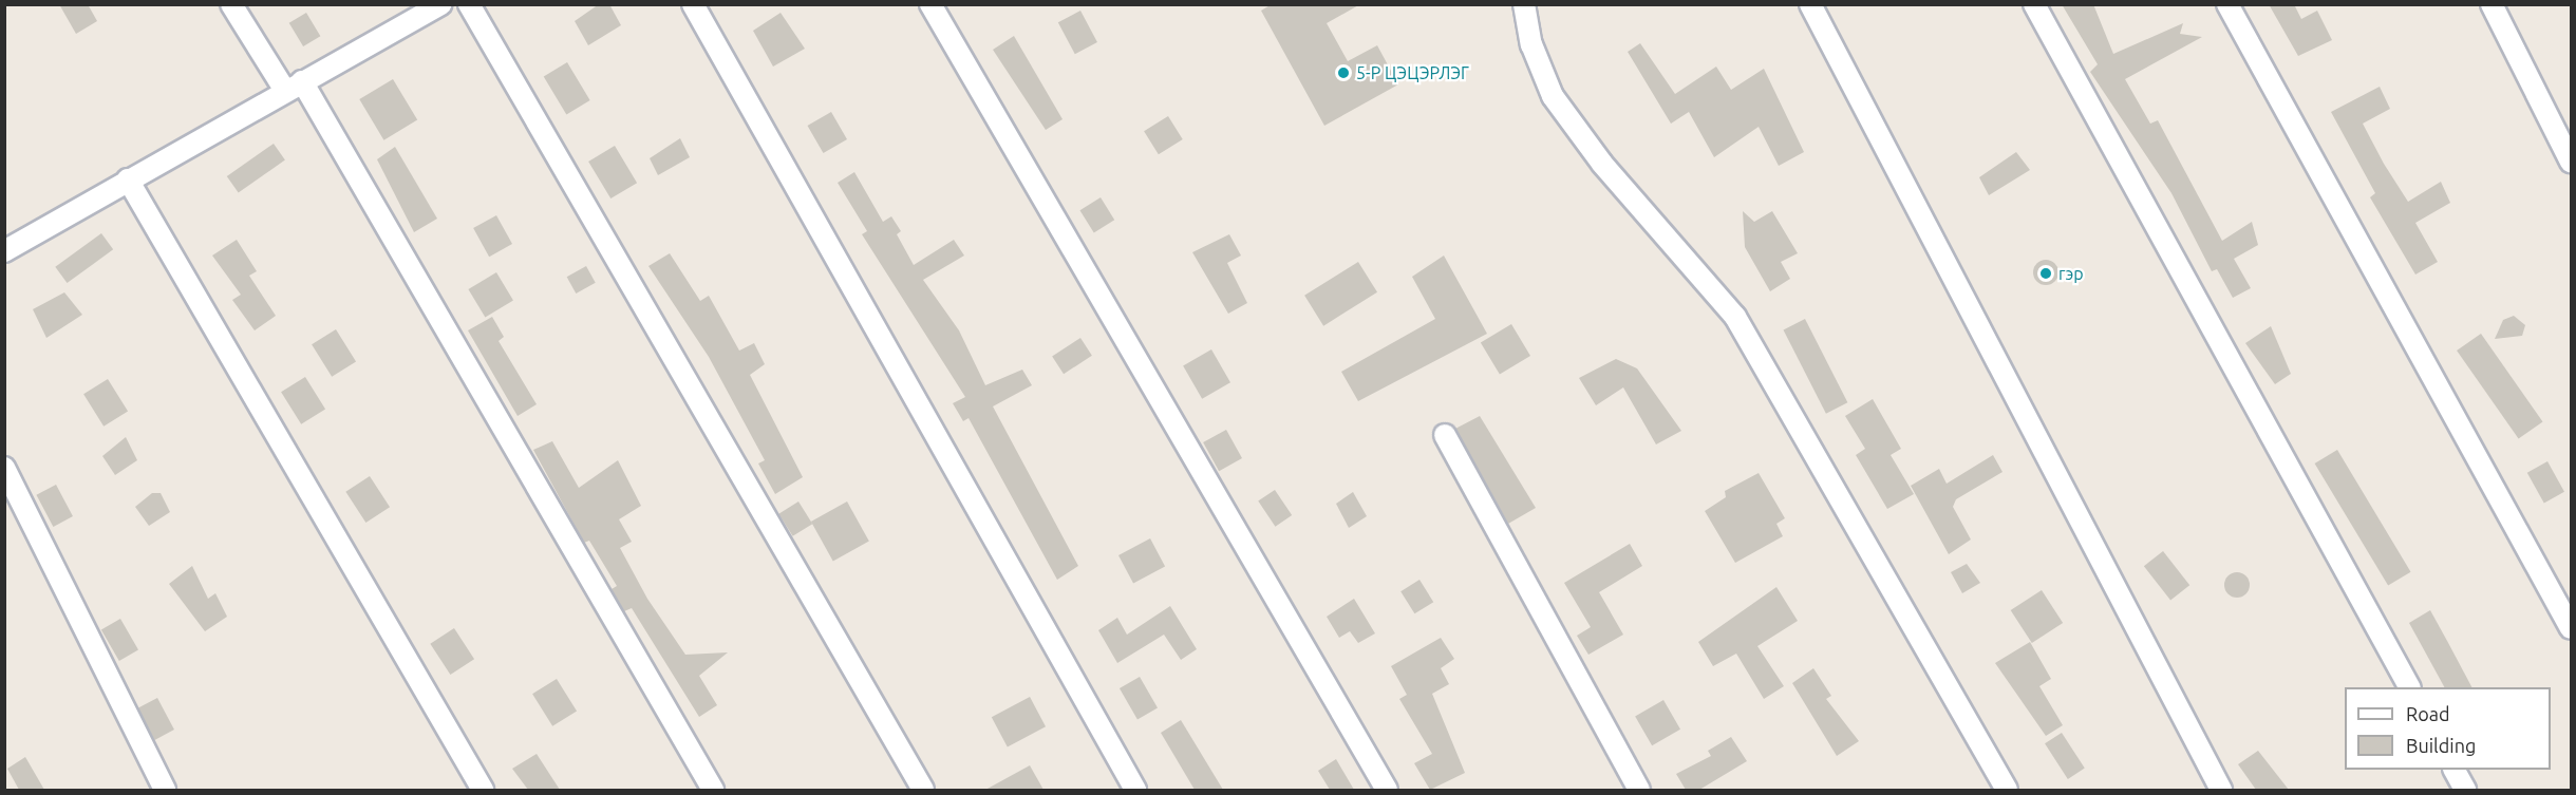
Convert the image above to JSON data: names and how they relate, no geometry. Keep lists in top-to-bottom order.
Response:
{
  "places": ["5-Р ЦЭЦЭРЛЭГ", "гэр"],
  "legend": ["Road", "Building"]
}
